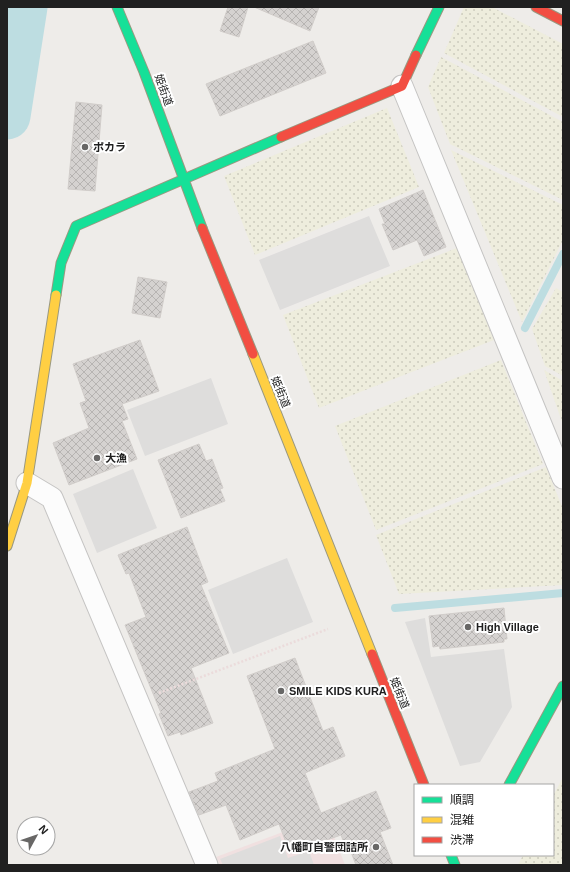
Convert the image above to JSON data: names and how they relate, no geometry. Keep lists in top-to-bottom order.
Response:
{
  "streets": {
    "street": ["姫街道"]
  },
  "places": [
    "ポカラ",
    "大漁",
    "High Village",
    "SMILE KIDS KURA",
    "八幡町自警団詰所"
  ],
  "legend": ["順調", "混雑", "渋滞"],
  "north": "top right"
}
